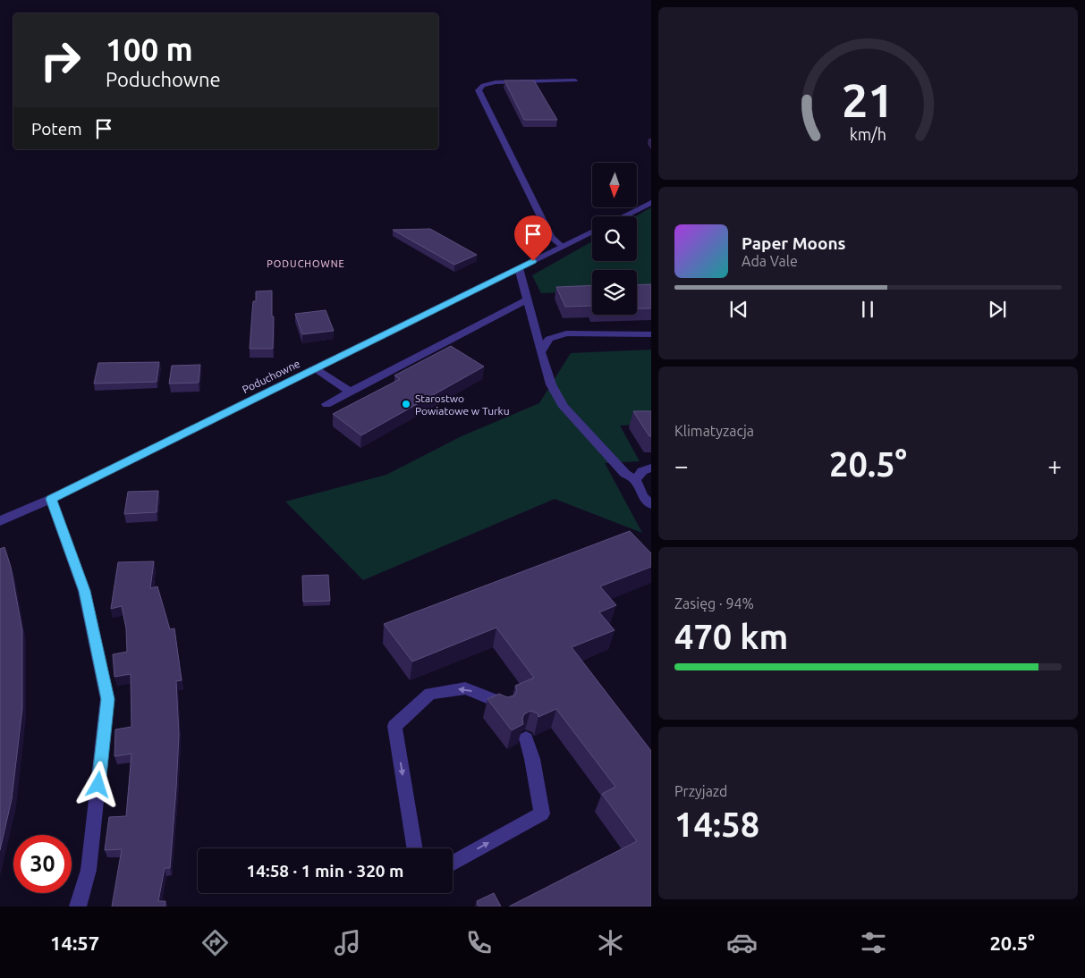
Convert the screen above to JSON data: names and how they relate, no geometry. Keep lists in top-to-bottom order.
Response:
{
  "streets": {
    "street": ["Poduchowne"]
  },
  "districts": ["PODUCHOWNE"],
  "places": ["Starostwo Powiatowe w Turku"],
  "north": "bottom",
  "page": {
    "turn": ["100 m", "Poduchowne"],
    "then": "Potem",
    "song": ["Paper Moons", "Ada Vale"],
    "tile": [
      "Klimatyzacja",
      ["Zasięg · 94%", "470 km"],
      ["Przyjazd", "14:58"]
    ],
    "heat": ["−", "20.5°", "+"],
    "limit": "30",
    "trip": "14:58 · 1 min · 320 m",
    "tabs": ["14:57", "20.5°"],
    "gauge": ["21", "km/h"]
  }
}
